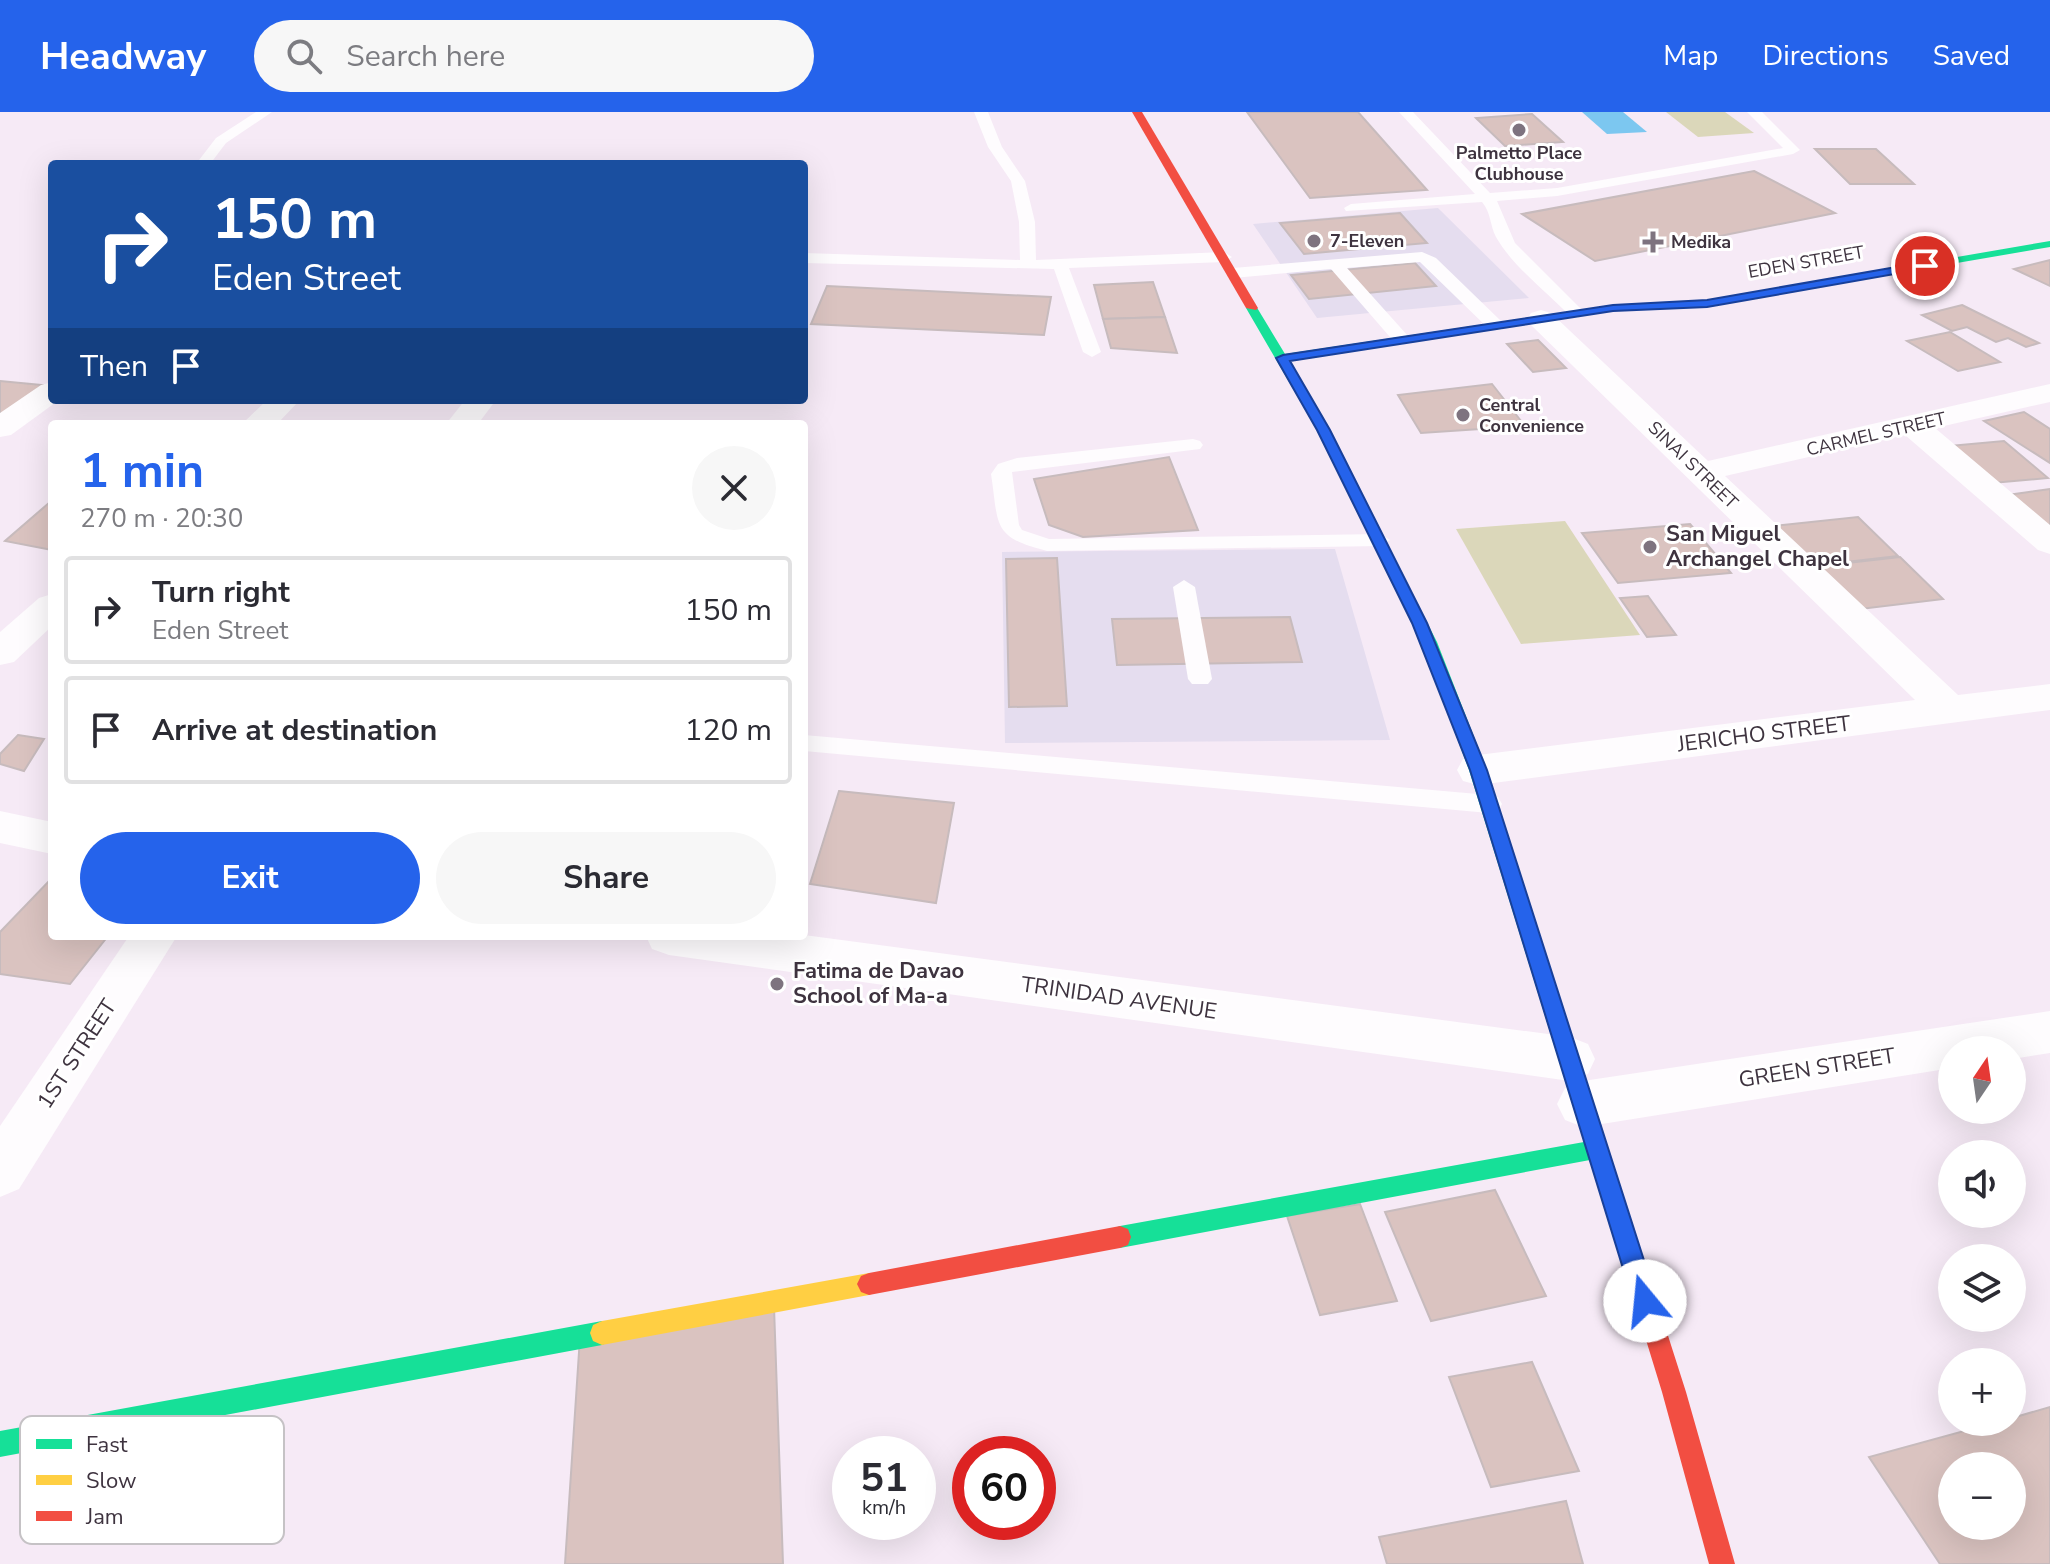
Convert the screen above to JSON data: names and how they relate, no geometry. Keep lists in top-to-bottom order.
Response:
{
  "streets": {
    "main road": ["EDEN STREET"],
    "street": [
      "CARMEL STREET",
      "SINAI STREET",
      "JERICHO STREET",
      "TRINIDAD AVENUE",
      "1ST STREET",
      "GREEN STREET"
    ]
  },
  "crossings": [
    ["EDEN STREET", "SINAI STREET"],
    ["CARMEL STREET", "SINAI STREET"],
    ["SINAI STREET", "JERICHO STREET"],
    ["TRINIDAD AVENUE", "GREEN STREET"]
  ],
  "places": {
    "other": [
      "Palmetto Place Clubhouse",
      "7-Eleven",
      "Central Convenience",
      "San Miguel Archangel Chapel",
      "Fatima de Davao School of Ma-a"
    ],
    "health": ["Medika"]
  },
  "legend": ["Fast", "Slow", "Jam"],
  "north": "top",
  "page": {
    "header": "Headway",
    "search": "Search here",
    "nav": ["Map", "Directions", "Saved"],
    "turn": ["150 m", "Eden Street"],
    "then": "Then",
    "heading": ["1 min", "270 m · 20:30"],
    "list": [
      {
        "name": "Turn right",
        "note": "Eden Street",
        "value": "150 m"
      },
      {
        "name": "Arrive at destination",
        "value": "120 m"
      }
    ],
    "buttons": ["Exit", "Share"],
    "map_buttons": ["+", "−"],
    "speed": "51 km/h",
    "limit": "60"
  }
}
